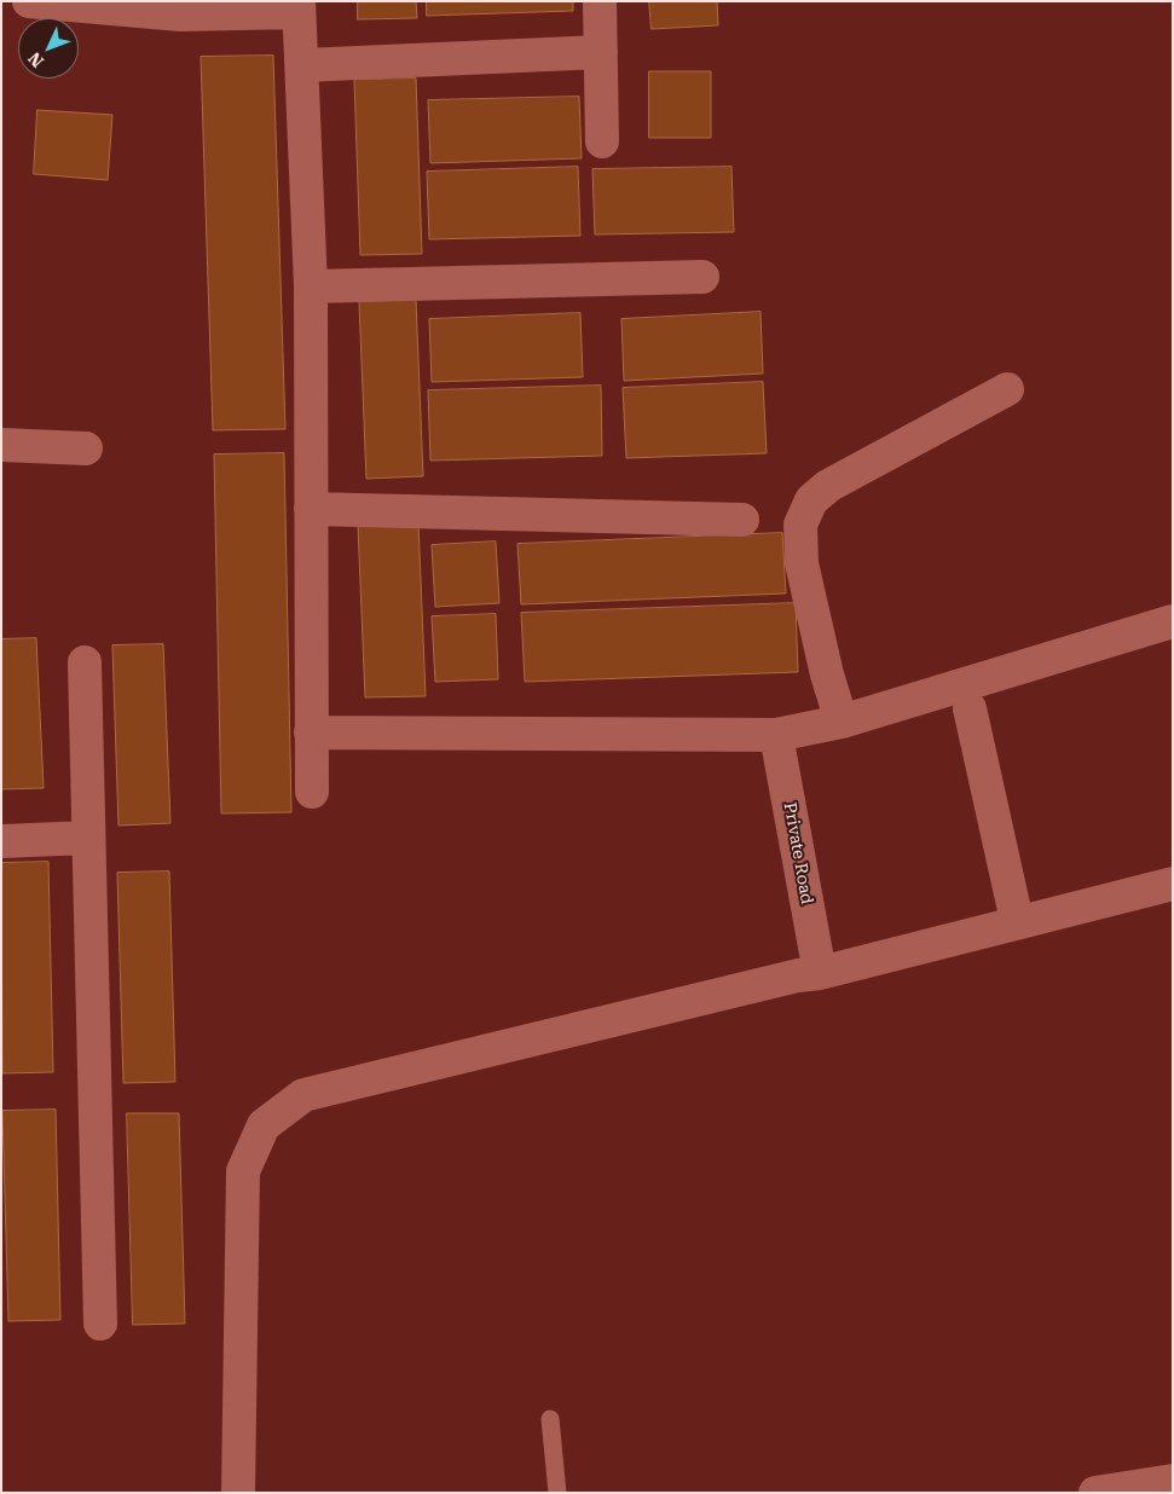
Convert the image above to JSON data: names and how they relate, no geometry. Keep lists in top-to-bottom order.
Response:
{
  "streets": {
    "street": ["Private Road"]
  },
  "north": "bottom left"
}
